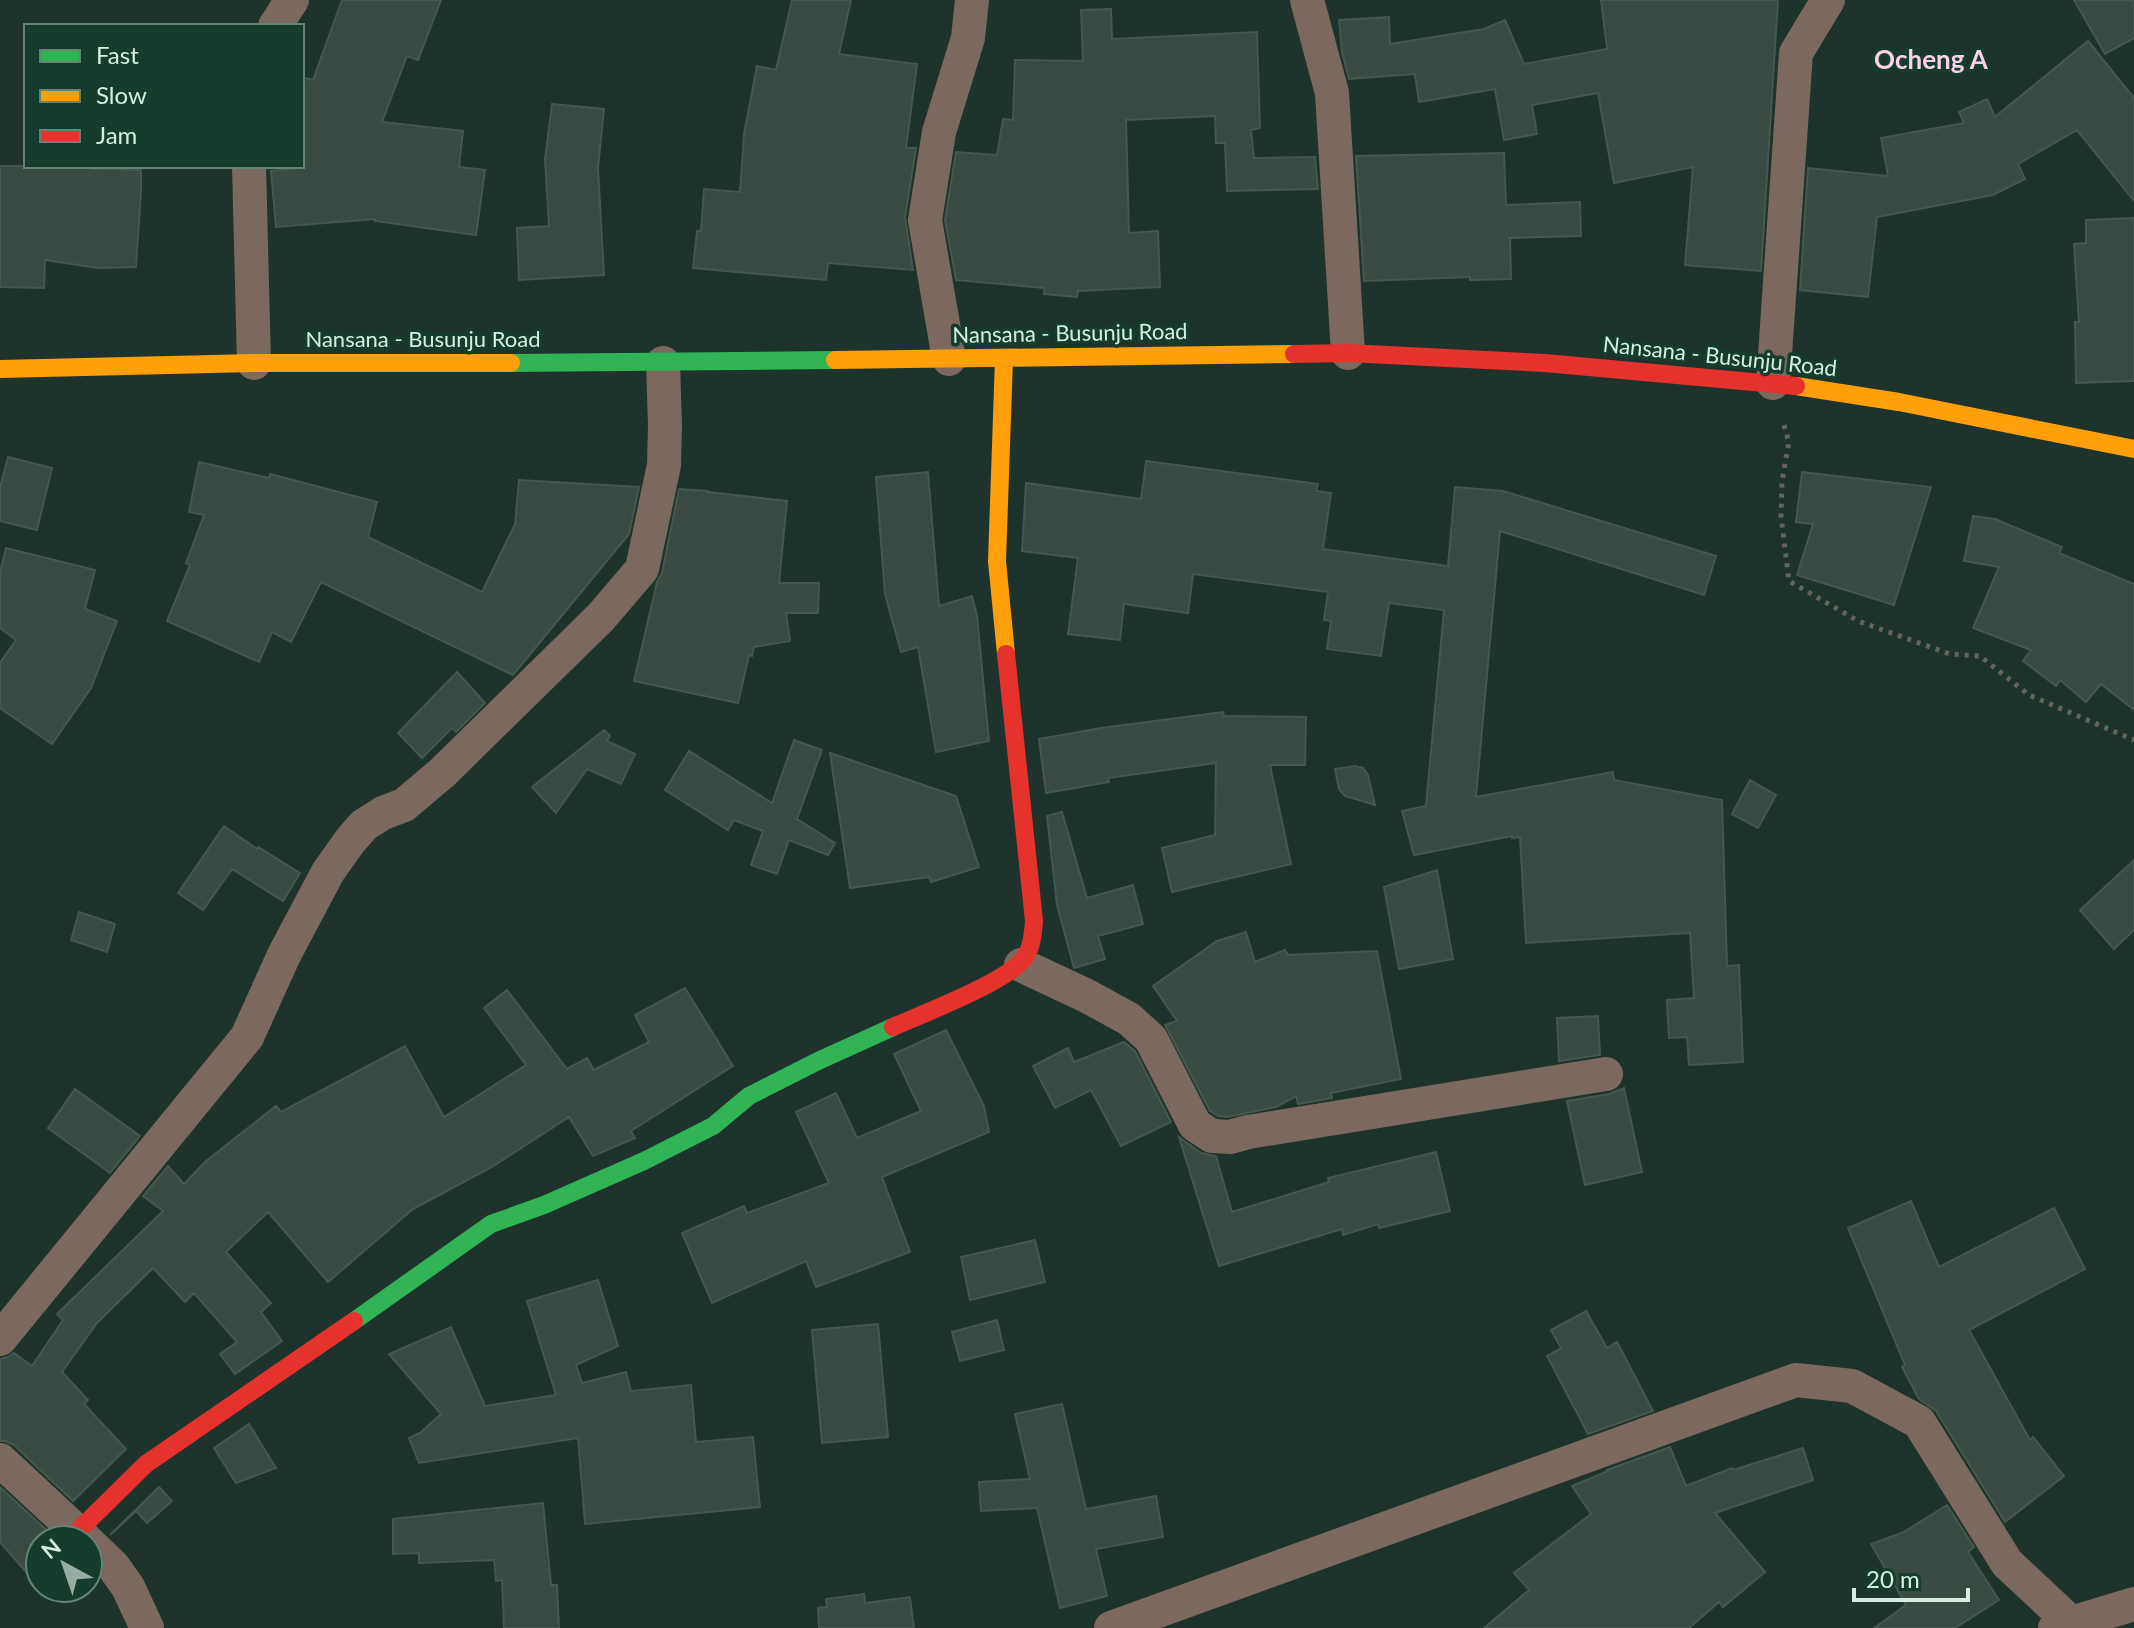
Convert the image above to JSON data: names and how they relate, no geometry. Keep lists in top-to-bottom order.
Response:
{
  "streets": {
    "main road": ["Nansana - Busunju Road"]
  },
  "districts": ["Ocheng A"],
  "legend": ["Fast", "Slow", "Jam"],
  "scale_bar": "20 m",
  "north": "top left"
}
